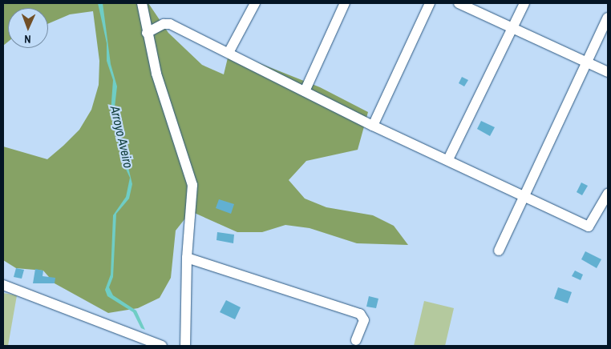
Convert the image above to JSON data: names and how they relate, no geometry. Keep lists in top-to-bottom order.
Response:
{
  "water": ["Arroyo Aveiro"],
  "north": "bottom"
}
